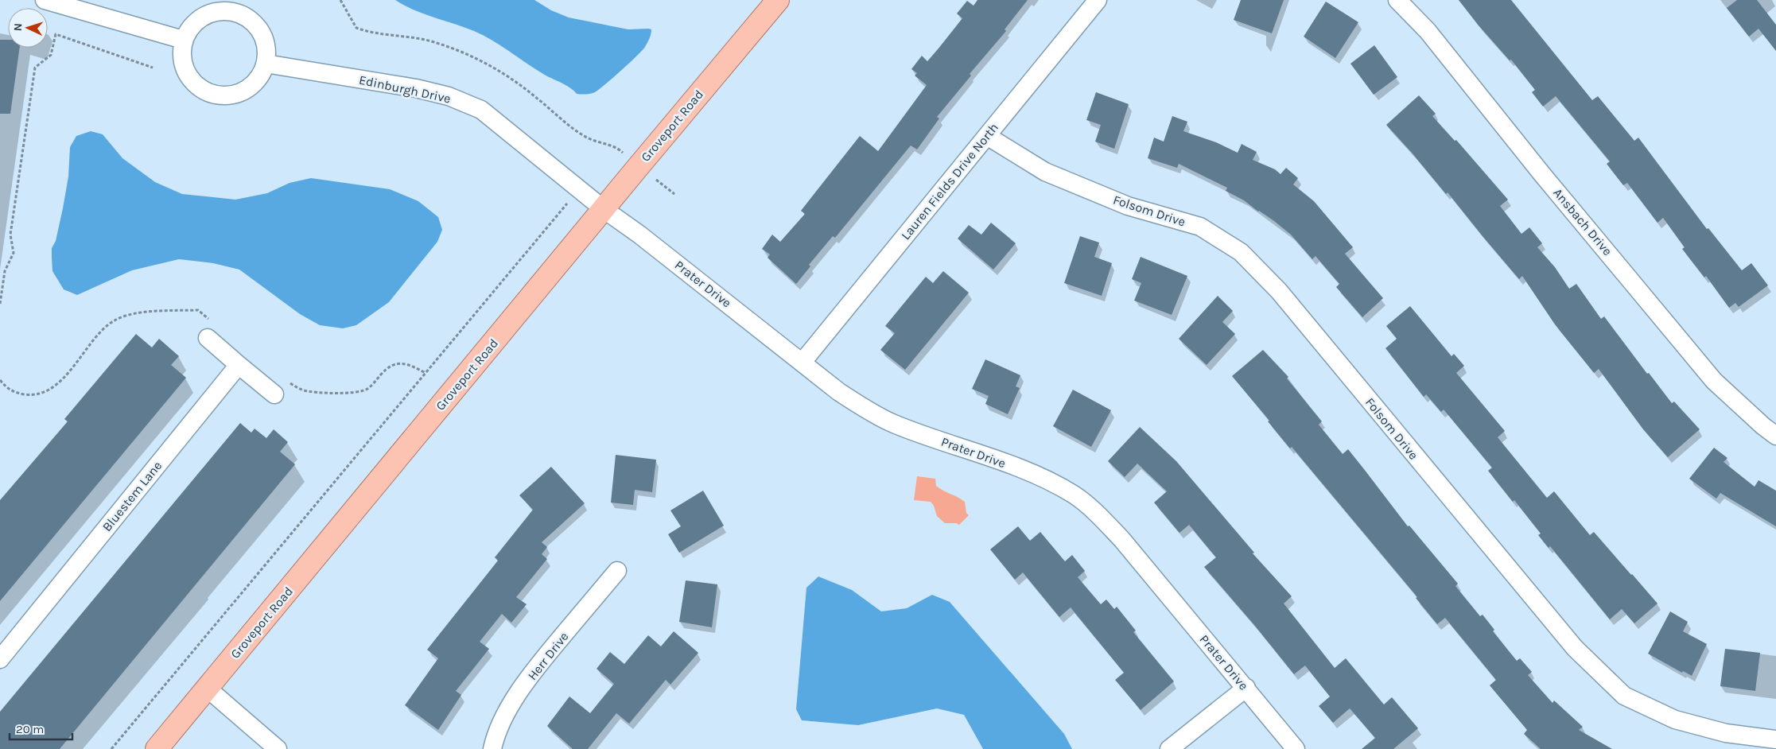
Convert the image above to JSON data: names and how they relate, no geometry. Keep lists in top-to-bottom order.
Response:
{
  "streets": {
    "main road": ["Groveport Road"],
    "street": [
      "Edinburgh Drive",
      "Lauren Fields Drive North",
      "Folsom Drive",
      "Ansbach Drive",
      "Prater Drive",
      "Bluestem Lane",
      "Herr Drive"
    ]
  },
  "crossings": [
    ["Edinburgh Drive", "Groveport Road"],
    ["Edinburgh Drive", "Prater Drive"],
    ["Groveport Road", "Prater Drive"],
    ["Lauren Fields Drive North", "Folsom Drive"],
    ["Lauren Fields Drive North", "Prater Drive"]
  ],
  "scale_bar": "20 m",
  "north": "left"
}
